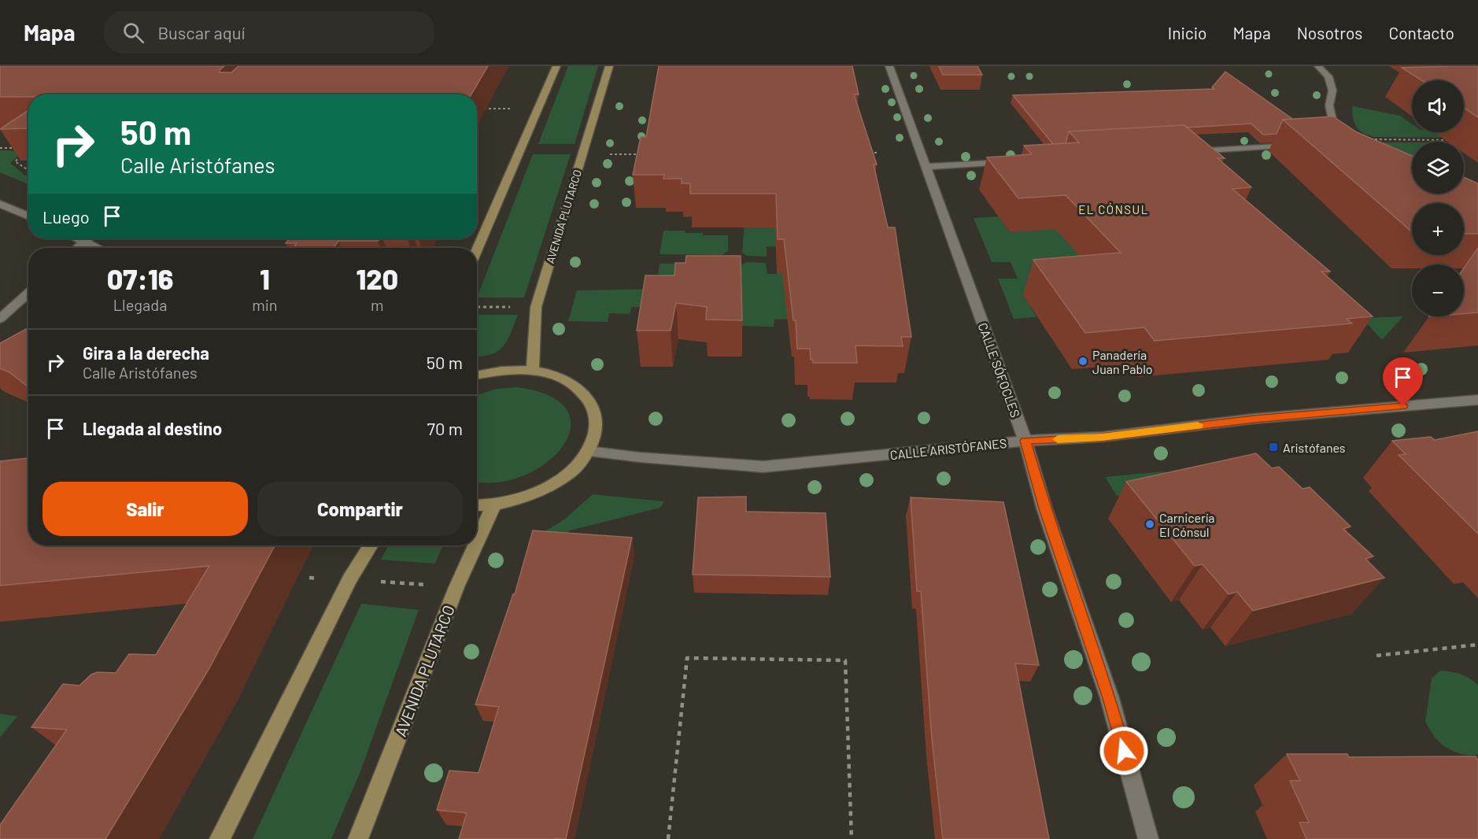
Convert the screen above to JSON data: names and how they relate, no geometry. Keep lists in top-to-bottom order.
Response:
{
  "streets": {
    "main road": ["AVENIDA PLUTARCO"],
    "street": ["CALLE SÓFOCLES", "CALLE ARISTÓFANES"]
  },
  "crossings": [
    ["CALLE SÓFOCLES", "CALLE ARISTÓFANES"]
  ],
  "districts": ["EL CÓNSUL"],
  "places": {
    "other": ["Panadería Juan Pablo", "Carnicería El Cónsul"],
    "transit": ["Aristófanes"]
  },
  "page": {
    "header": "Mapa",
    "search": "Buscar aquí",
    "nav": [
      "Inicio",
      "Mapa",
      "Nosotros",
      "Contacto"
    ],
    "map_buttons": ["+", "−"],
    "turn": ["50 m", "Calle Aristófanes"],
    "then": "Luego",
    "eta": [
      "07:16",
      "Llegada",
      "1",
      "min",
      "120",
      "m"
    ],
    "list": [
      {
        "name": "Gira a la derecha",
        "note": "Calle Aristófanes",
        "value": "50 m"
      },
      {
        "name": "Llegada al destino",
        "value": "70 m"
      }
    ],
    "buttons": ["Salir", "Compartir"]
  }
}
